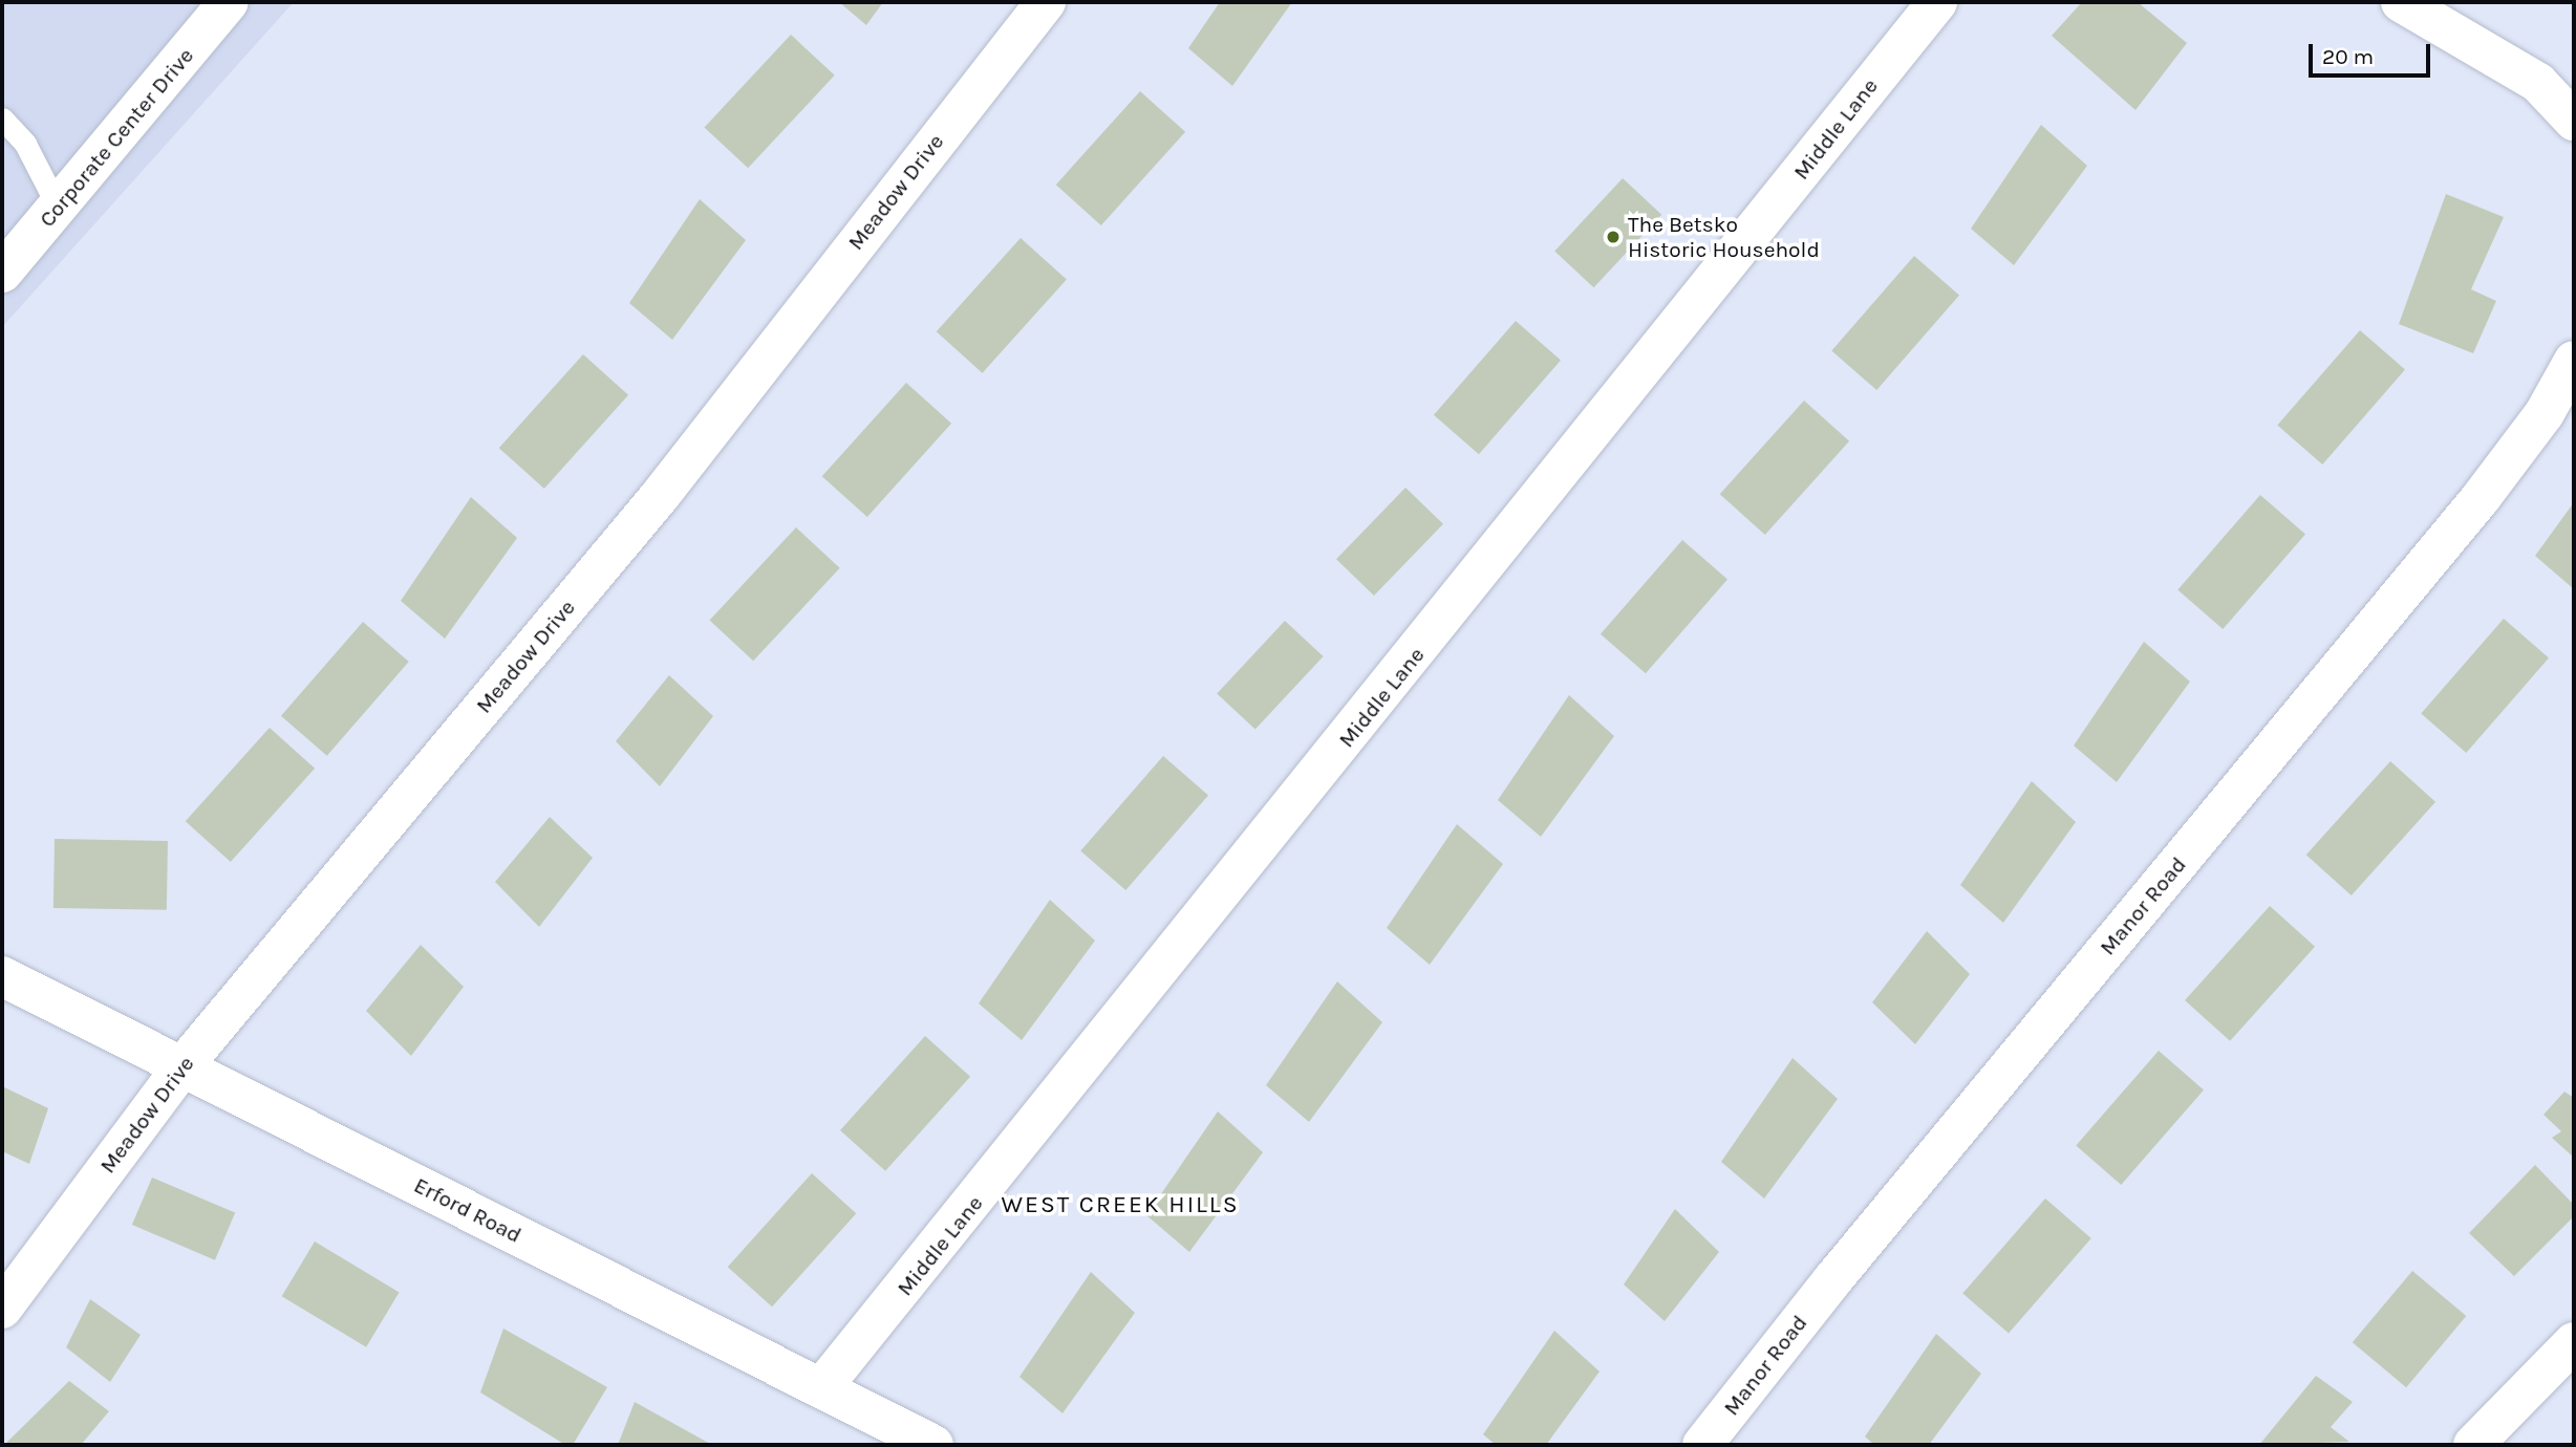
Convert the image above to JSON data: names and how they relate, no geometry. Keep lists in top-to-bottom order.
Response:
{
  "streets": {
    "street": [
      "Middle Lane",
      "Corporate Center Drive",
      "Meadow Drive",
      "Manor Road",
      "Erford Road"
    ]
  },
  "crossings": [
    ["Middle Lane", "Erford Road"],
    ["Meadow Drive", "Erford Road"]
  ],
  "districts": ["WEST CREEK HILLS"],
  "places": ["The Betsko Historic Household"],
  "scale_bar": "20 m"
}
